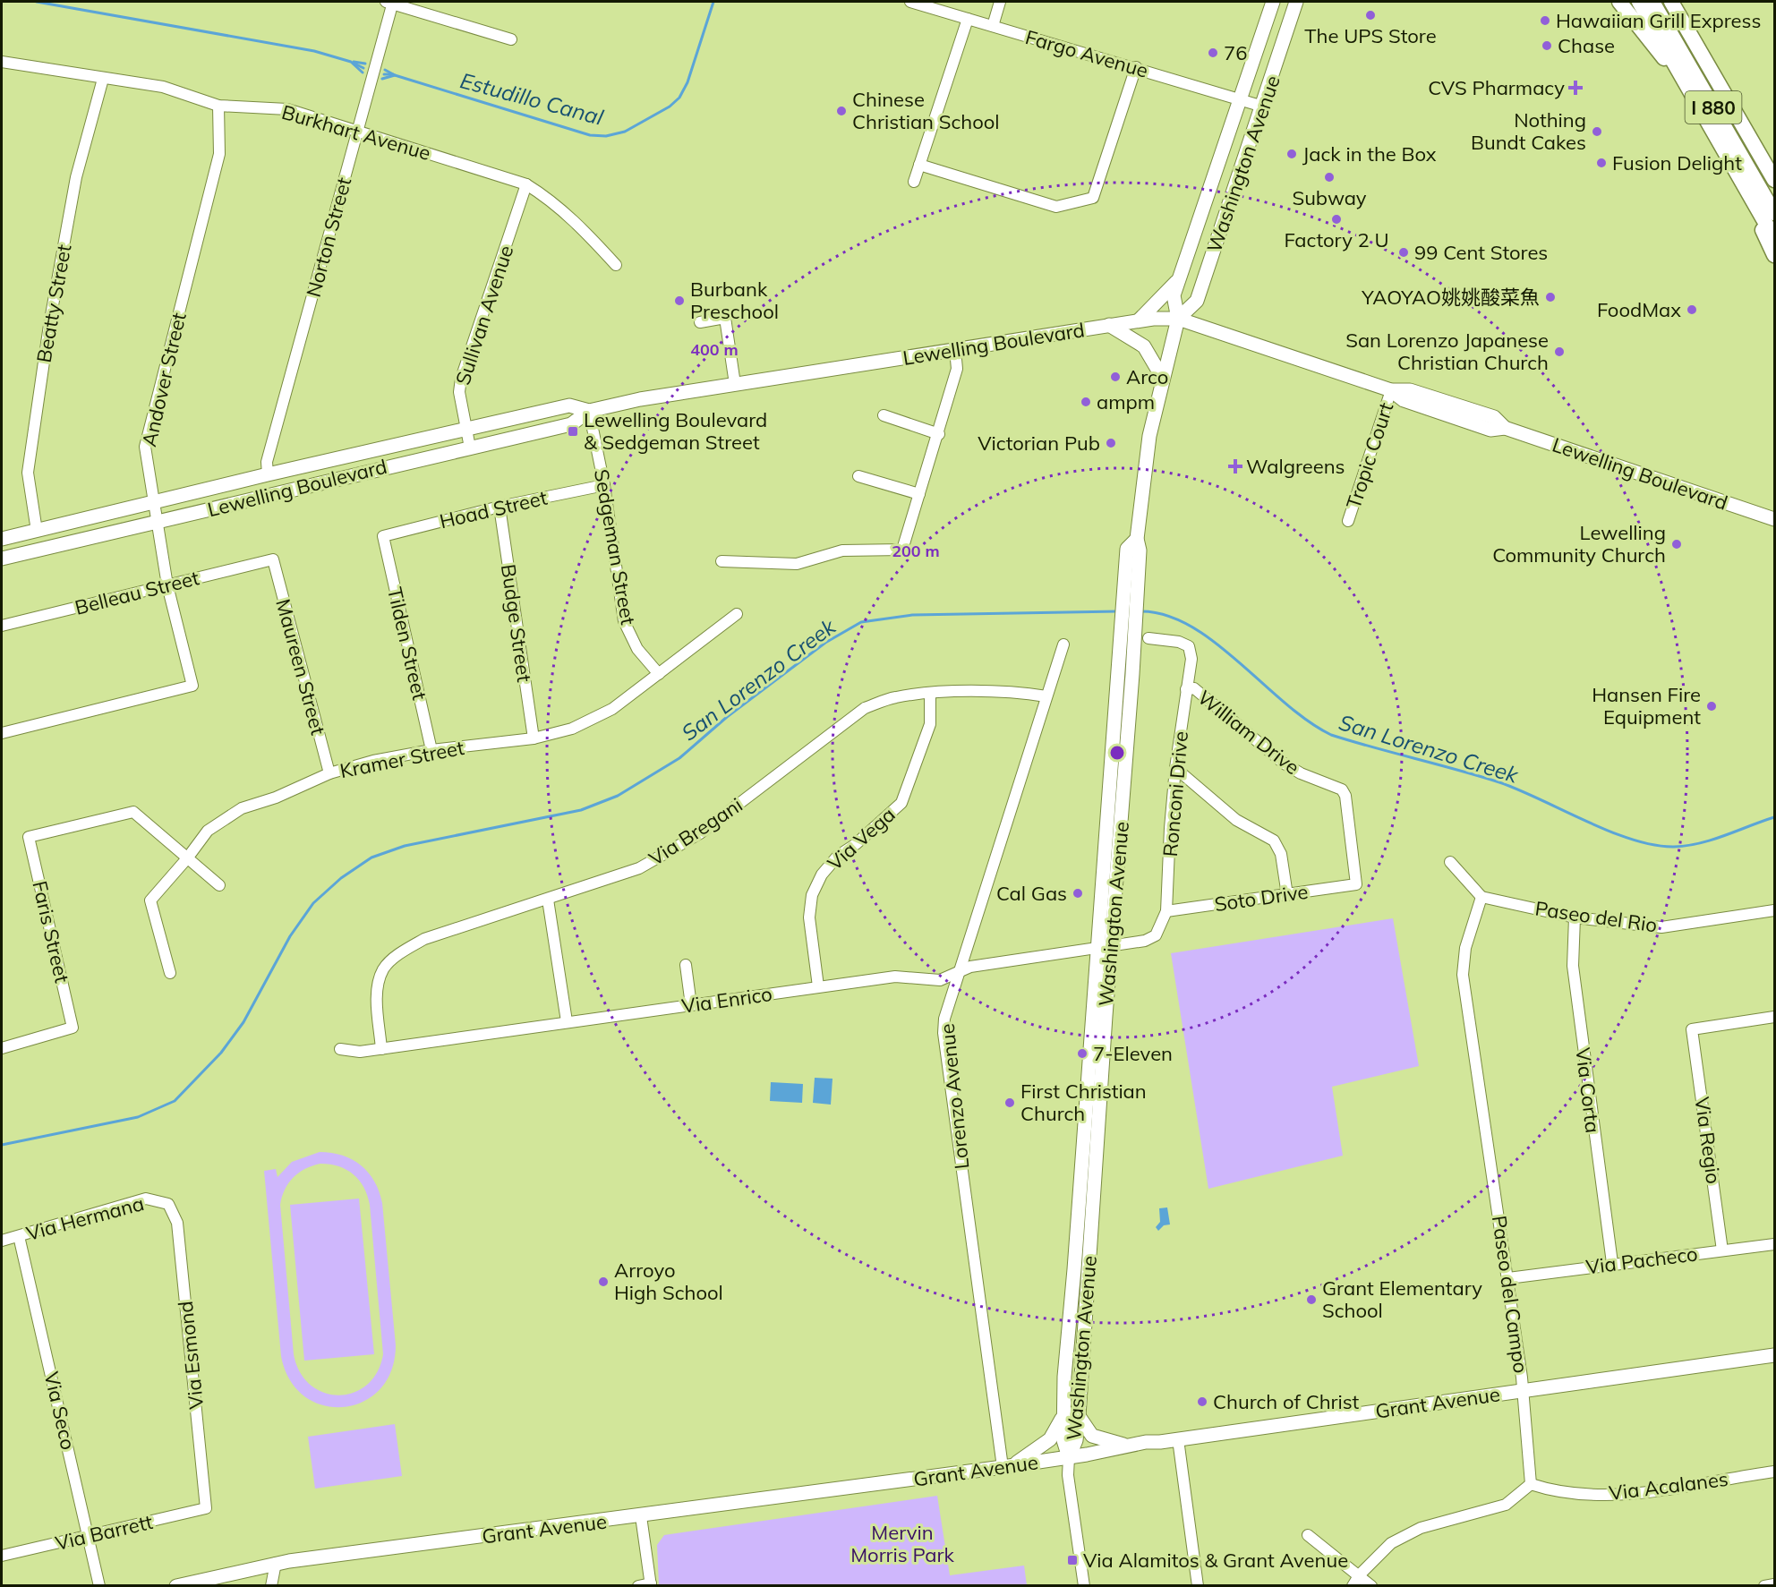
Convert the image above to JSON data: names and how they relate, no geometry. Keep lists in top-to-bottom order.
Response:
{
  "streets": {
    "highway": ["I 880"],
    "main road": ["Washington Avenue", "Lewelling Boulevard", "Grant Avenue"],
    "street": [
      "Fargo Avenue",
      "Burkhart Avenue",
      "Norton Street",
      "Beatty Street",
      "Sullivan Avenue",
      "Andover Street",
      "Tropic Court",
      "Hoad Street",
      "Sedgeman Street",
      "Belleau Street",
      "Budge Street",
      "Tilden Street",
      "Maureen Street",
      "William Drive",
      "Kramer Street",
      "Ronconi Drive",
      "Via Bregani",
      "Via Vega",
      "Soto Drive",
      "Paseo del Rio",
      "Faris Street",
      "Via Enrico",
      "Via Corta",
      "Lorenzo Avenue",
      "Via Regio",
      "Via Hermana",
      "Via Pacheco",
      "Paseo del Campo",
      "Via Esmond",
      "Via Seco",
      "Via Acalanes",
      "Via Barrett"
    ]
  },
  "crossings": [
    ["Fargo Avenue", "Washington Avenue"],
    ["Burkhart Avenue", "Norton Street"],
    ["Burkhart Avenue", "Beatty Street"],
    ["Burkhart Avenue", "Sullivan Avenue"],
    ["Burkhart Avenue", "Andover Street"],
    ["Washington Avenue", "Lewelling Boulevard"],
    ["Washington Avenue", "Ronconi Drive"],
    ["Washington Avenue", "Via Enrico"],
    ["Washington Avenue", "Grant Avenue"],
    ["Norton Street", "Lewelling Boulevard"],
    ["Beatty Street", "Lewelling Boulevard"],
    ["Sullivan Avenue", "Lewelling Boulevard"],
    ["Lewelling Boulevard", "Andover Street"],
    ["Lewelling Boulevard", "Tropic Court"],
    ["Lewelling Boulevard", "Sedgeman Street"],
    ["Andover Street", "Belleau Street"],
    ["Hoad Street", "Sedgeman Street"],
    ["Hoad Street", "Budge Street"],
    ["Hoad Street", "Tilden Street"],
    ["Sedgeman Street", "Kramer Street"],
    ["Belleau Street", "Maureen Street"],
    ["Budge Street", "Kramer Street"],
    ["Tilden Street", "Kramer Street"],
    ["Maureen Street", "Kramer Street"],
    ["William Drive", "Ronconi Drive"],
    ["William Drive", "Soto Drive"],
    ["Kramer Street", "Faris Street"],
    ["Ronconi Drive", "Soto Drive"],
    ["Ronconi Drive", "Via Enrico"],
    ["Via Bregani", "Via Vega"],
    ["Via Bregani", "Via Enrico"],
    ["Via Bregani", "Lorenzo Avenue"],
    ["Via Vega", "Via Enrico"],
    ["Paseo del Rio", "Via Corta"],
    ["Paseo del Rio", "Paseo del Campo"],
    ["Via Enrico", "Lorenzo Avenue"],
    ["Via Corta", "Via Pacheco"],
    ["Lorenzo Avenue", "Grant Avenue"],
    ["Via Regio", "Via Pacheco"],
    ["Via Hermana", "Via Esmond"],
    ["Via Hermana", "Via Seco"],
    ["Via Pacheco", "Paseo del Campo"],
    ["Paseo del Campo", "Grant Avenue"],
    ["Paseo del Campo", "Via Acalanes"],
    ["Via Esmond", "Via Barrett"],
    ["Via Seco", "Via Barrett"]
  ],
  "water": ["Estudillo Canal", "San Lorenzo Creek"],
  "parks": ["Mervin Morris Park"],
  "places": {
    "other": [
      "The UPS Store",
      "Hawaiian Grill Express",
      "Chase",
      "76",
      "Chinese Christian School",
      "Nothing Bundt Cakes",
      "Jack in the Box",
      "Fusion Delight",
      "Subway",
      "Factory 2 U",
      "99 Cent Stores",
      "YAOYAO姚姚酸菜魚",
      "Burbank Preschool",
      "FoodMax",
      "San Lorenzo Japanese Christian Church",
      "Arco",
      "ampm",
      "Victorian Pub",
      "Lewelling Community Church",
      "Hansen Fire Equipment",
      "Cal Gas",
      "7-Eleven",
      "First Christian Church",
      "Arroyo High School",
      "Grant Elementary School",
      "Church of Christ"
    ],
    "health": ["CVS Pharmacy", "Walgreens"],
    "transit": ["Lewelling Boulevard & Sedgeman Street", "Via Alamitos & Grant Avenue"]
  },
  "rings": ["400 m", "200 m"]
}
